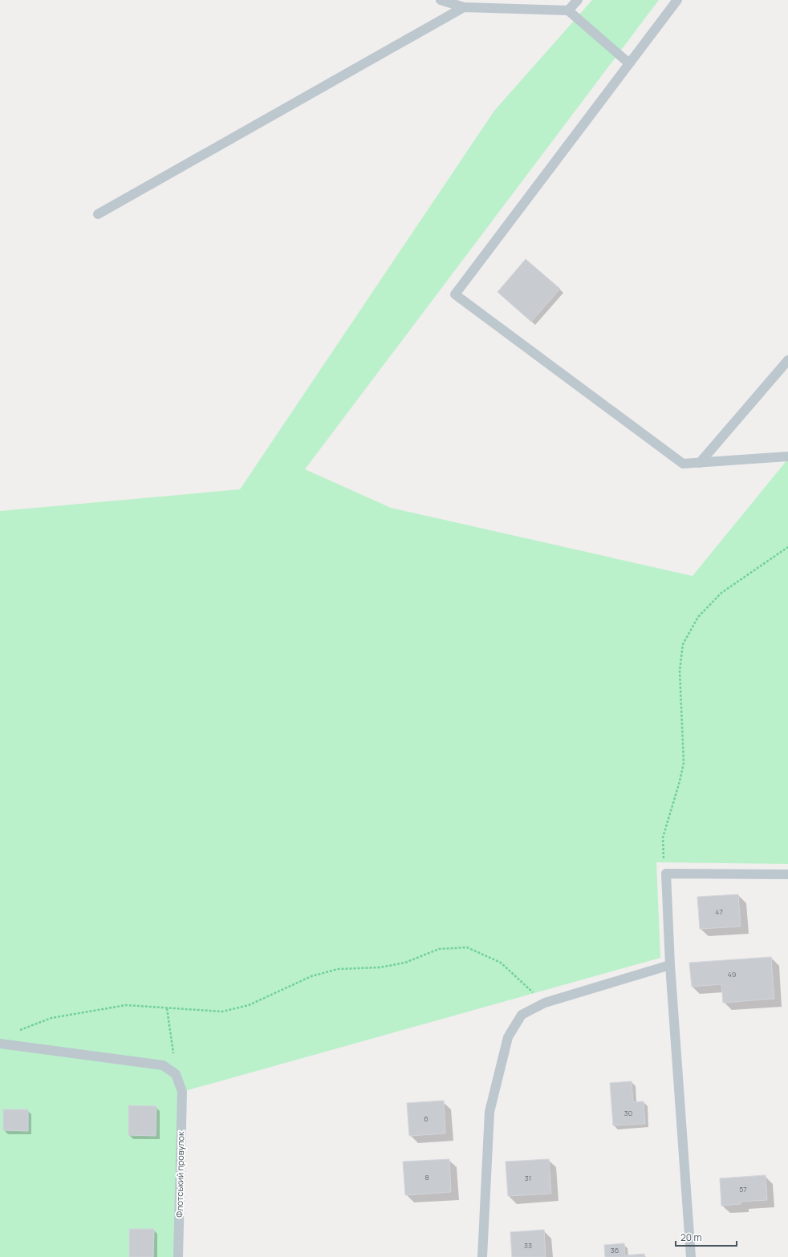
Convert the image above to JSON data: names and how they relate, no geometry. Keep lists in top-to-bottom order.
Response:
{
  "streets": {
    "lane": ["Флотський провулок"]
  },
  "house_numbers": [
    "47",
    "49",
    "30",
    "6",
    "8",
    "31",
    "57",
    "33",
    "36"
  ],
  "scale_bar": "20 m"
}
